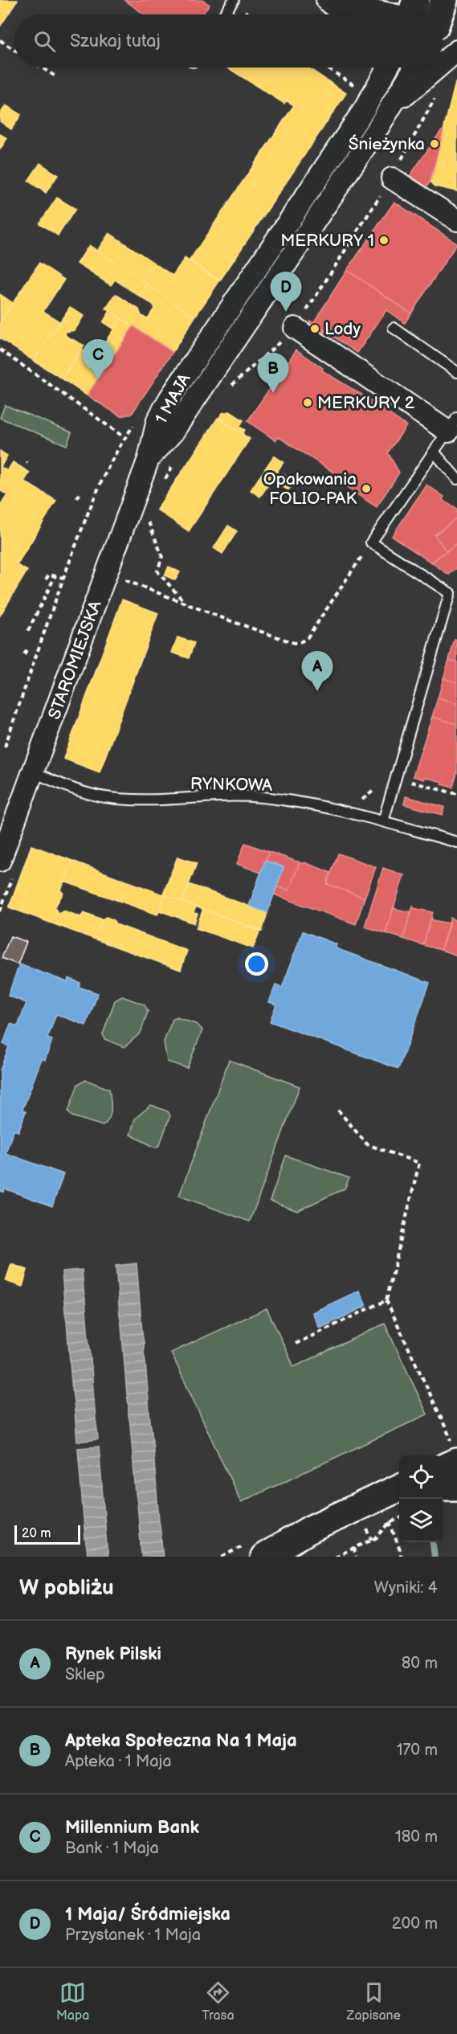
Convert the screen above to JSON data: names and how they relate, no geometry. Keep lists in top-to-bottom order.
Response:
{
  "streets": {
    "street": ["1 MAJA", "STAROMIEJSKA"],
    "lane": ["RYNKOWA"]
  },
  "crossings": [
    ["1 MAJA", "STAROMIEJSKA"],
    ["STAROMIEJSKA", "RYNKOWA"]
  ],
  "places": [
    "Śnieżynka",
    "MERKURY 1",
    "Lody",
    "MERKURY 2",
    "Opakowania FOLIO-PAK"
  ],
  "scale_bar": "20 m",
  "page": {
    "search": "Szukaj tutaj",
    "pins": [
      "D",
      "C",
      "B",
      "A"
    ],
    "scale": "20 m",
    "heading": ["W pobliżu", "Wyniki: 4"],
    "list": [
      {
        "mark": "A",
        "name": "Rynek Pilski",
        "note": "Sklep",
        "value": "80 m"
      },
      {
        "mark": "B",
        "name": "Apteka Społeczna Na 1 Maja",
        "note": "Apteka · 1 Maja",
        "value": "170 m"
      },
      {
        "mark": "C",
        "name": "Millennium Bank",
        "note": "Bank · 1 Maja",
        "value": "180 m"
      },
      {
        "mark": "D",
        "name": "1 Maja/ Śródmiejska",
        "note": "Przystanek · 1 Maja",
        "value": "200 m"
      }
    ],
    "nav": ["Mapa", "Trasa", "Zapisane"]
  }
}
